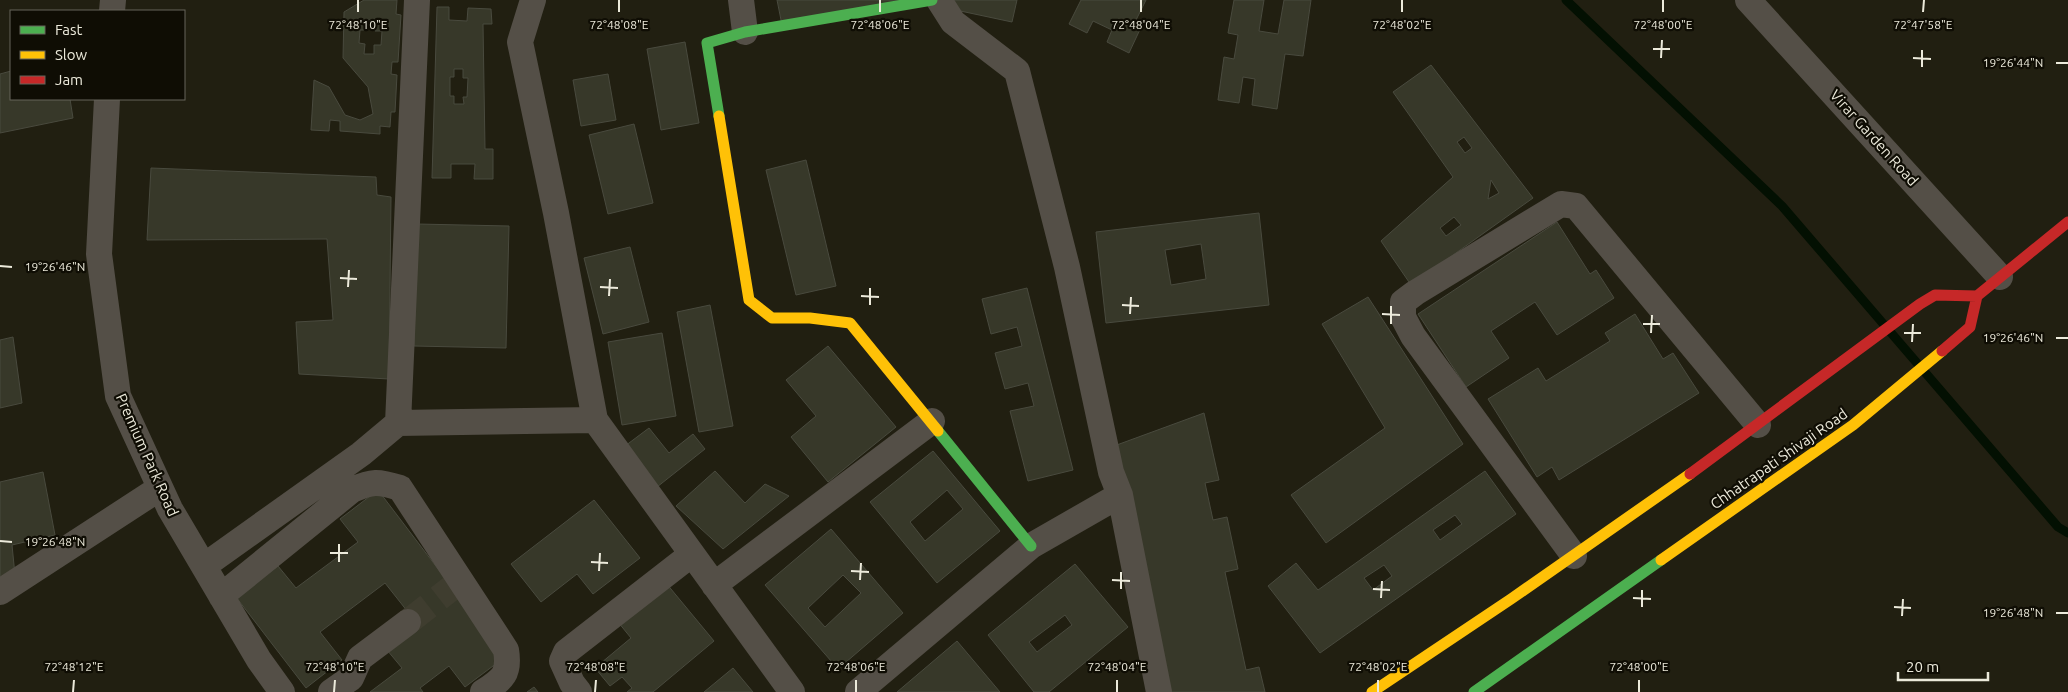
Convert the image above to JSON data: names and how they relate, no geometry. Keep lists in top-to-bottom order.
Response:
{
  "streets": {
    "main road": ["Chhatrapati Shivaji Road"],
    "street": ["Virar Garden Road", "Premium Park Road"]
  },
  "legend": ["Fast", "Slow", "Jam"],
  "scale_bar": "20 m",
  "coordinates": [
    "72°48'10\"E",
    "72°48'08\"E",
    "72°48'06\"E",
    "72°48'04\"E",
    "72°48'02\"E",
    "72°48'00\"E",
    "72°47'58\"E",
    "19°26'44\"N",
    "19°26'46\"N",
    "19°26'48\"N",
    "72°48'12\"E"
  ]
}
